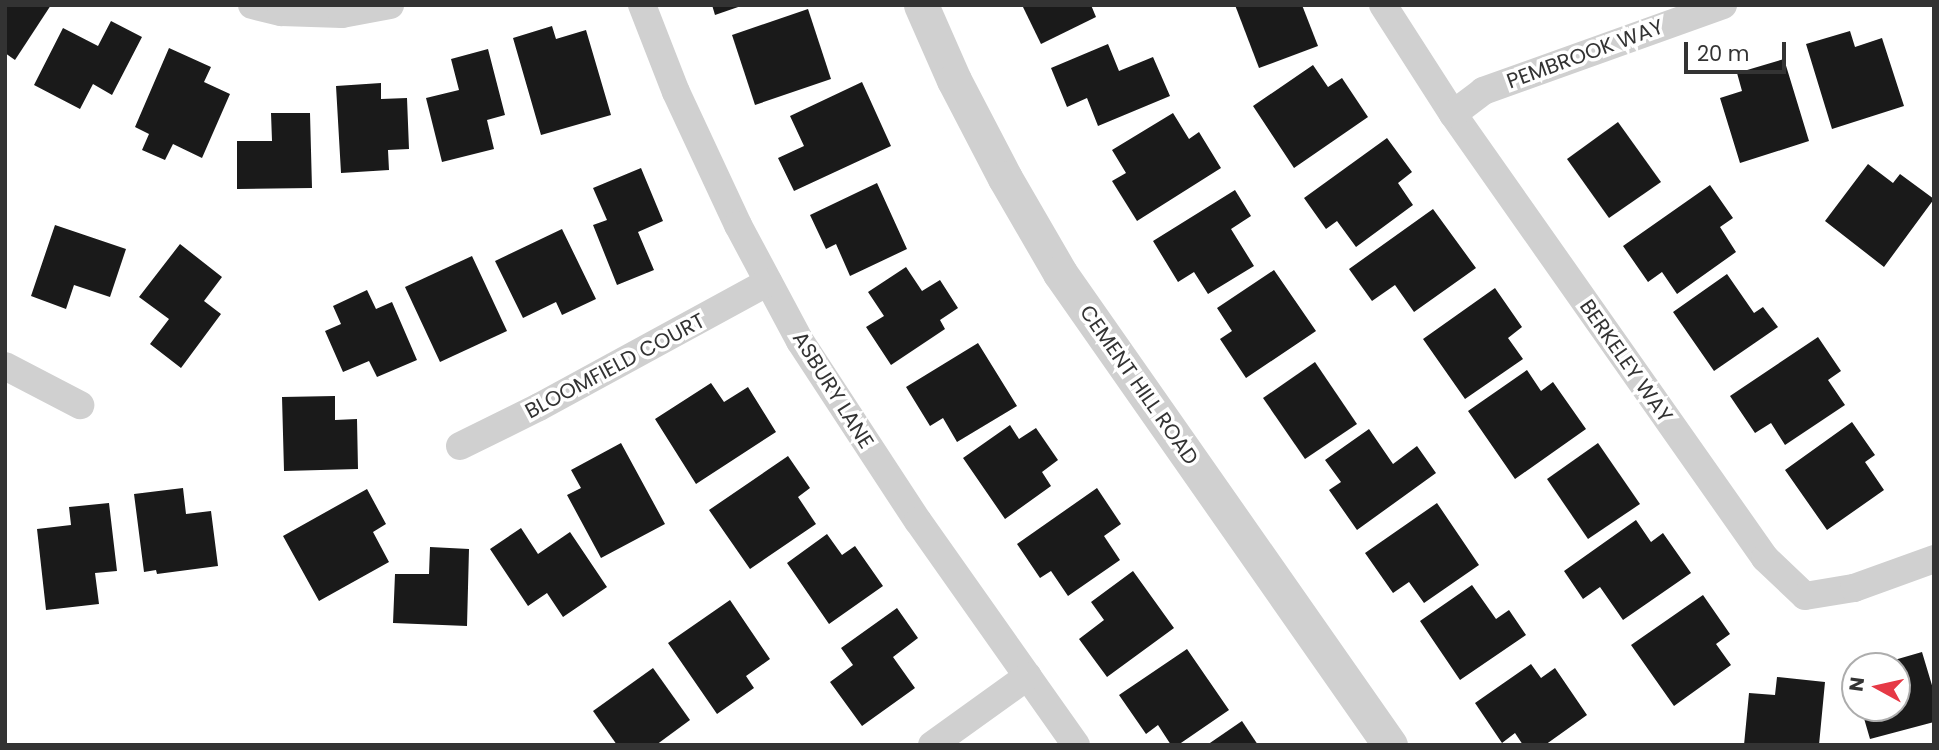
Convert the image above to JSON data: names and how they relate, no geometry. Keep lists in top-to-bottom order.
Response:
{
  "streets": {
    "street": [
      "PEMBROOK WAY",
      "BERKELEY WAY",
      "BLOOMFIELD COURT",
      "CEMENT HILL ROAD",
      "ASBURY LANE"
    ]
  },
  "crossings": [
    ["PEMBROOK WAY", "BERKELEY WAY"],
    ["BLOOMFIELD COURT", "ASBURY LANE"]
  ],
  "scale_bar": "20 m",
  "north": "left"
}
